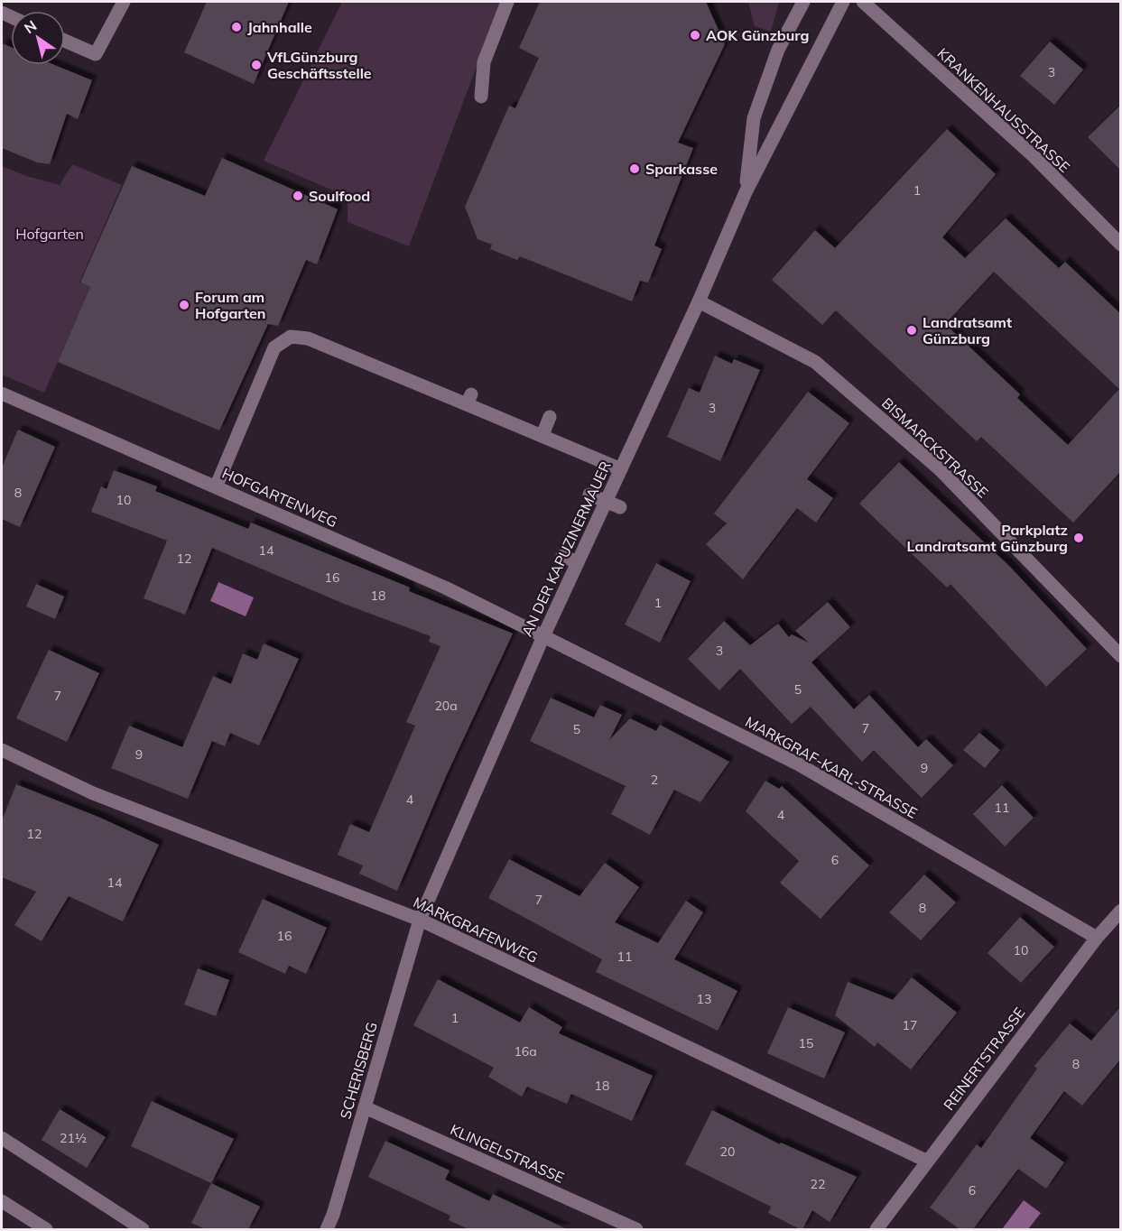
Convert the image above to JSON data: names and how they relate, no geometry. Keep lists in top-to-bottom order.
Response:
{
  "streets": {
    "street": [
      "KRANKENHAUSSTRASSE",
      "BISMARCKSTRASSE",
      "HOFGARTENWEG",
      "AN DER KAPUZINERMAUER",
      "MARKGRAF-KARL-STRASSE",
      "MARKGRAFENWEG",
      "REINERTSTRASSE",
      "SCHERISBERG",
      "KLINGELSTRASSE"
    ]
  },
  "crossings": [
    ["BISMARCKSTRASSE", "AN DER KAPUZINERMAUER"],
    ["HOFGARTENWEG", "AN DER KAPUZINERMAUER"],
    ["HOFGARTENWEG", "MARKGRAF-KARL-STRASSE"],
    ["AN DER KAPUZINERMAUER", "MARKGRAF-KARL-STRASSE"],
    ["AN DER KAPUZINERMAUER", "MARKGRAFENWEG"],
    ["AN DER KAPUZINERMAUER", "SCHERISBERG"],
    ["MARKGRAF-KARL-STRASSE", "REINERTSTRASSE"],
    ["MARKGRAFENWEG", "REINERTSTRASSE"],
    ["MARKGRAFENWEG", "SCHERISBERG"],
    ["SCHERISBERG", "KLINGELSTRASSE"]
  ],
  "parks": ["Hofgarten"],
  "places": [
    "Jahnhalle",
    "AOK Günzburg",
    "VfLGünzburg Geschäftsstelle",
    "Sparkasse",
    "Soulfood",
    "Forum am Hofgarten",
    "Landratsamt Günzburg",
    "Parkplatz Landratsamt Günzburg"
  ],
  "house_numbers": [
    "3",
    "1",
    "3",
    "8",
    "10",
    "14",
    "12",
    "16",
    "18",
    "1",
    "3",
    "5",
    "7",
    "20a",
    "7",
    "5",
    "9",
    "9",
    "2",
    "4",
    "11",
    "4",
    "12",
    "6",
    "14",
    "7",
    "8",
    "16",
    "10",
    "11",
    "13",
    "1",
    "17",
    "15",
    "16a",
    "8",
    "18",
    "21½",
    "20",
    "22",
    "6"
  ],
  "north": "top left"
}
